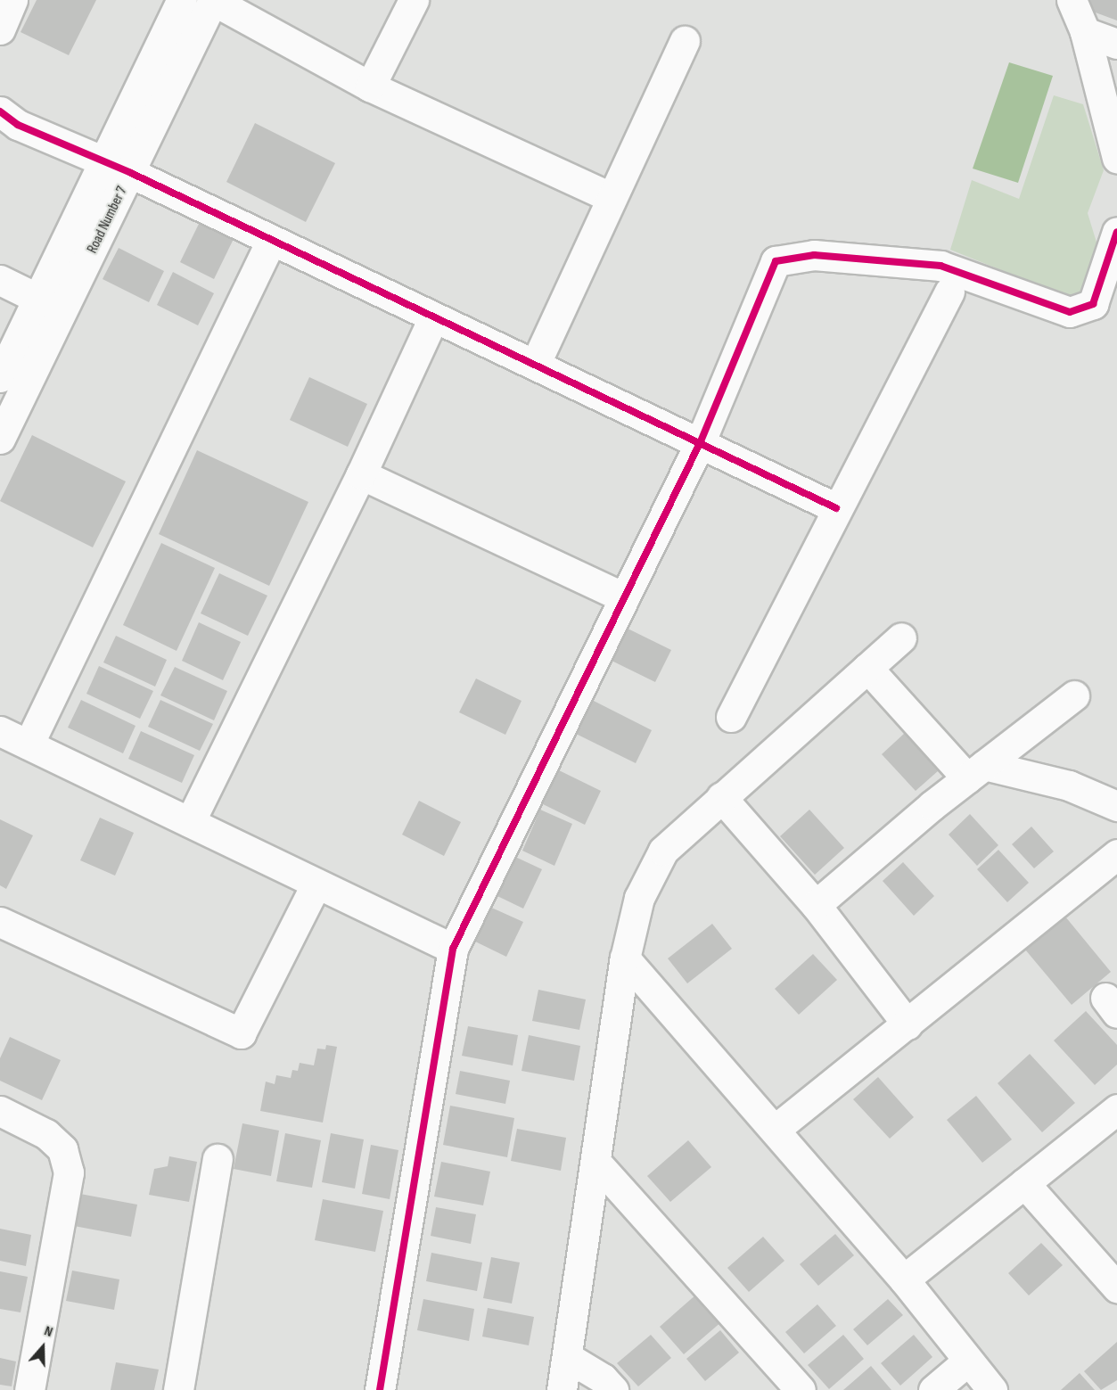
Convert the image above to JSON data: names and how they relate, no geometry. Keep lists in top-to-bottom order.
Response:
{
  "streets": {
    "street": ["Road Number 7"]
  },
  "north": "top"
}
